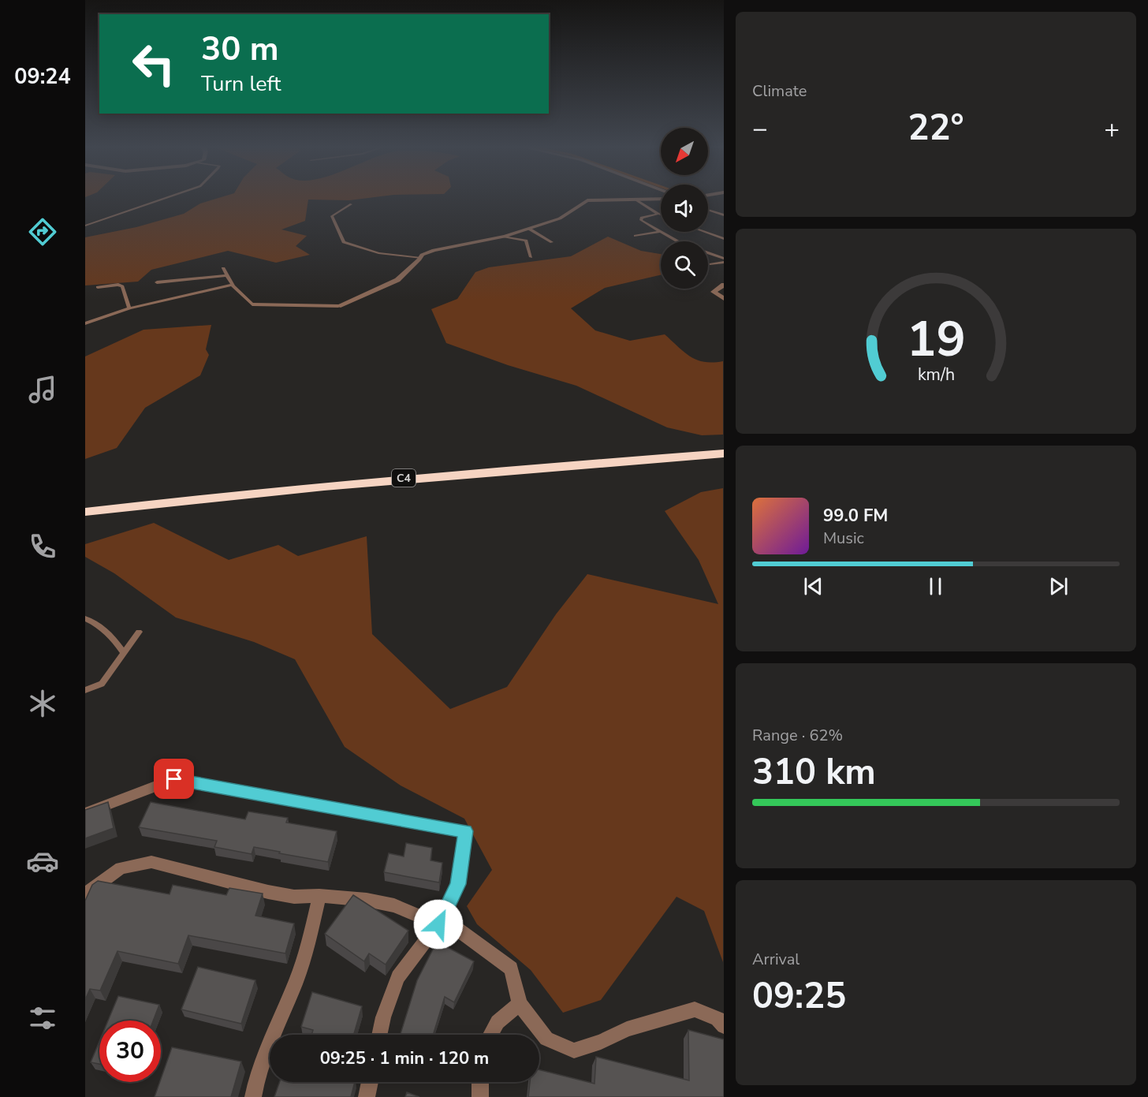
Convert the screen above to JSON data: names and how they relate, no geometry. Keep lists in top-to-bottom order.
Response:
{
  "streets": {
    "highway": ["C4"]
  },
  "north": "bottom left",
  "page": {
    "tabs": "09:24",
    "tile": [
      "Climate",
      ["Range · 62%", "310 km"],
      ["Arrival", "09:25"]
    ],
    "turn": ["30 m", "Turn left"],
    "heat": ["−", "22°", "+"],
    "song": ["99.0 FM", "Music"],
    "limit": "30",
    "trip": "09:25 · 1 min · 120 m",
    "gauge": ["19", "km/h"]
  }
}
